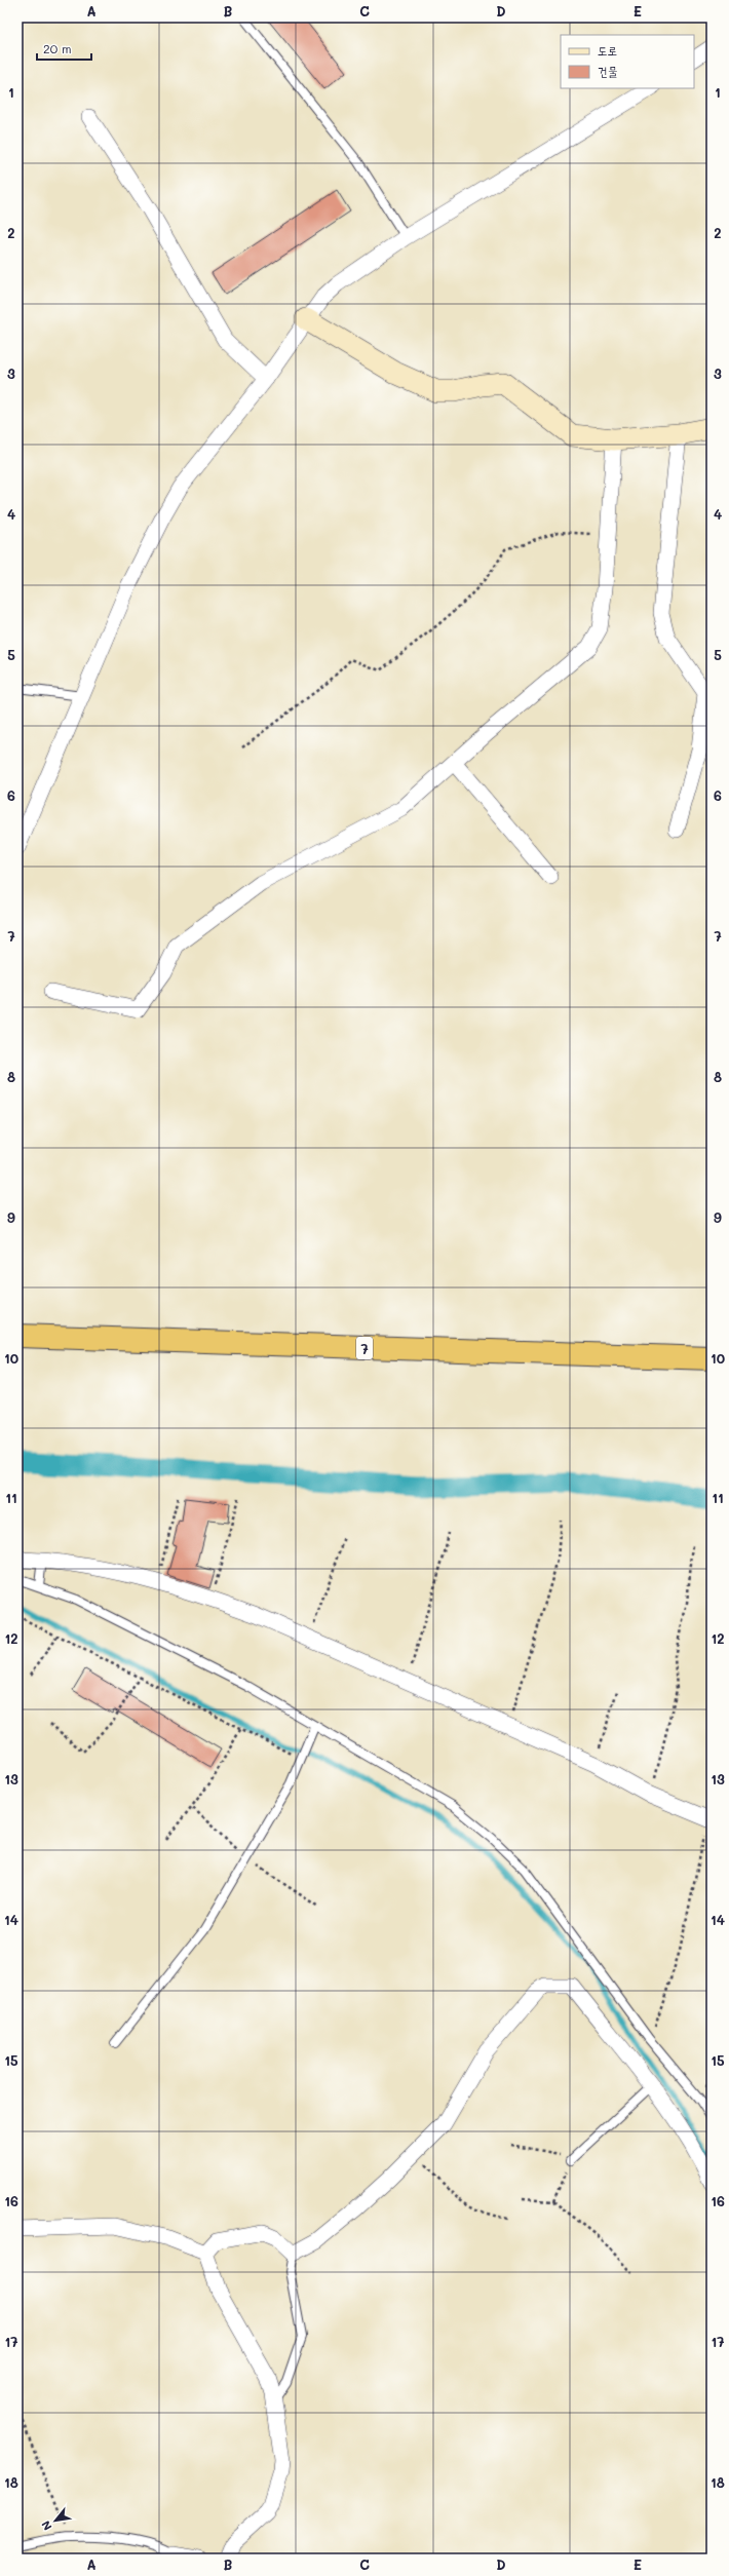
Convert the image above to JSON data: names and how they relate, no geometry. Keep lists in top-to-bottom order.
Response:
{
  "streets": {
    "highway": ["7"]
  },
  "legend": ["도로", "건물"],
  "scale_bar": "20 m",
  "north": "bottom left",
  "grid": {
    "columns": [
      "A",
      "B",
      "C",
      "D",
      "E"
    ],
    "rows": [
      "1",
      "2",
      "3",
      "4",
      "5",
      "6",
      "7",
      "8",
      "9",
      "10",
      "11",
      "12",
      "13",
      "14",
      "15",
      "16",
      "17",
      "18"
    ]
  }
}
